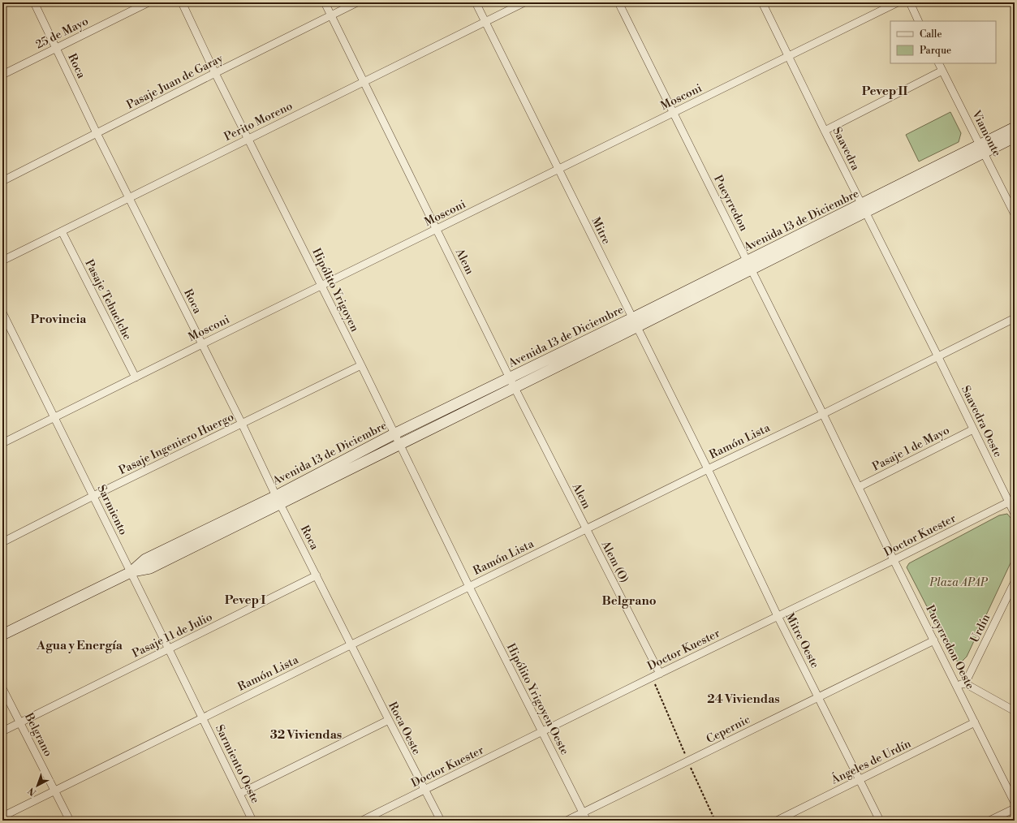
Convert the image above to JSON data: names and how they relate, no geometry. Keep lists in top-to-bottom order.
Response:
{
  "streets": {
    "street": [
      "25 de Mayo",
      "Roca",
      "Pasaje Juan de Garay",
      "Mosconi",
      "Perito Moreno",
      "Viamonte",
      "Saavedra",
      "Pueyrredon",
      "Avenida 13 de Diciembre",
      "Mitre",
      "Alem",
      "Hipólito Yrigoyen",
      "Pasaje Tehuelche",
      "Saavedra Oeste",
      "Ramón Lista",
      "Pasaje Ingeniero Huergo",
      "Pasaje 1 de Mayo",
      "Sarmiento",
      "Doctor Kuester",
      "Alem (O)",
      "Urdín",
      "Pasaje 11 de Julio",
      "Mitre Oeste",
      "Pueyrredon Oeste",
      "Hipólito Yrigoyen Oeste",
      "Roca Oeste",
      "Cepernic",
      "Belgrano",
      "Ángeles de Urdín",
      "Sarmiento Oeste"
    ]
  },
  "crossings": [
    ["25 de Mayo", "Roca"],
    ["Roca", "Pasaje Juan de Garay"],
    ["Roca", "Mosconi"],
    ["Roca", "Perito Moreno"],
    ["Roca", "Avenida 13 de Diciembre"],
    ["Roca", "Ramón Lista"],
    ["Roca", "Pasaje Ingeniero Huergo"],
    ["Roca", "Pasaje 11 de Julio"],
    ["Roca", "Roca Oeste"],
    ["Pasaje Juan de Garay", "Alem"],
    ["Pasaje Juan de Garay", "Hipólito Yrigoyen"],
    ["Mosconi", "Saavedra"],
    ["Mosconi", "Pueyrredon"],
    ["Mosconi", "Mitre"],
    ["Mosconi", "Alem"],
    ["Mosconi", "Hipólito Yrigoyen"],
    ["Mosconi", "Pasaje Tehuelche"],
    ["Mosconi", "Sarmiento"],
    ["Perito Moreno", "Mitre"],
    ["Perito Moreno", "Alem"],
    ["Perito Moreno", "Hipólito Yrigoyen"],
    ["Perito Moreno", "Pasaje Tehuelche"],
    ["Viamonte", "Avenida 13 de Diciembre"],
    ["Saavedra", "Avenida 13 de Diciembre"],
    ["Saavedra", "Saavedra Oeste"],
    ["Saavedra", "Ramón Lista"],
    ["Pueyrredon", "Avenida 13 de Diciembre"],
    ["Pueyrredon", "Ramón Lista"],
    ["Pueyrredon", "Pueyrredon Oeste"],
    ["Avenida 13 de Diciembre", "Mitre"],
    ["Avenida 13 de Diciembre", "Alem"],
    ["Avenida 13 de Diciembre", "Hipólito Yrigoyen"],
    ["Avenida 13 de Diciembre", "Sarmiento"],
    ["Mitre", "Ramón Lista"],
    ["Mitre", "Mitre Oeste"],
    ["Alem", "Ramón Lista"],
    ["Alem", "Alem (O)"],
    ["Hipólito Yrigoyen", "Ramón Lista"],
    ["Hipólito Yrigoyen", "Pasaje Ingeniero Huergo"],
    ["Hipólito Yrigoyen", "Hipólito Yrigoyen Oeste"],
    ["Saavedra Oeste", "Ramón Lista"],
    ["Saavedra Oeste", "Pasaje 1 de Mayo"],
    ["Saavedra Oeste", "Doctor Kuester"],
    ["Ramón Lista", "Sarmiento"],
    ["Ramón Lista", "Alem (O)"],
    ["Ramón Lista", "Mitre Oeste"],
    ["Ramón Lista", "Pueyrredon Oeste"],
    ["Ramón Lista", "Hipólito Yrigoyen Oeste"],
    ["Ramón Lista", "Roca Oeste"],
    ["Ramón Lista", "Belgrano"],
    ["Ramón Lista", "Sarmiento Oeste"],
    ["Pasaje Ingeniero Huergo", "Sarmiento"],
    ["Pasaje 1 de Mayo", "Pueyrredon Oeste"],
    ["Sarmiento", "Pasaje 11 de Julio"],
    ["Sarmiento", "Sarmiento Oeste"],
    ["Doctor Kuester", "Alem (O)"],
    ["Doctor Kuester", "Mitre Oeste"],
    ["Doctor Kuester", "Pueyrredon Oeste"],
    ["Doctor Kuester", "Hipólito Yrigoyen Oeste"],
    ["Doctor Kuester", "Roca Oeste"],
    ["Pasaje 11 de Julio", "Belgrano"],
    ["Mitre Oeste", "Cepernic"],
    ["Mitre Oeste", "Ángeles de Urdín"],
    ["Pueyrredon Oeste", "Cepernic"],
    ["Pueyrredon Oeste", "Ángeles de Urdín"],
    ["Hipólito Yrigoyen Oeste", "Cepernic"]
  ],
  "districts": [
    "Pevep II",
    "Provincia",
    "Pevep I",
    "Belgrano",
    "Agua y Energía",
    "24 Viviendas",
    "32 Viviendas"
  ],
  "parks": ["Plaza APAP"],
  "legend": ["Calle", "Parque"],
  "north": "bottom left"
}
